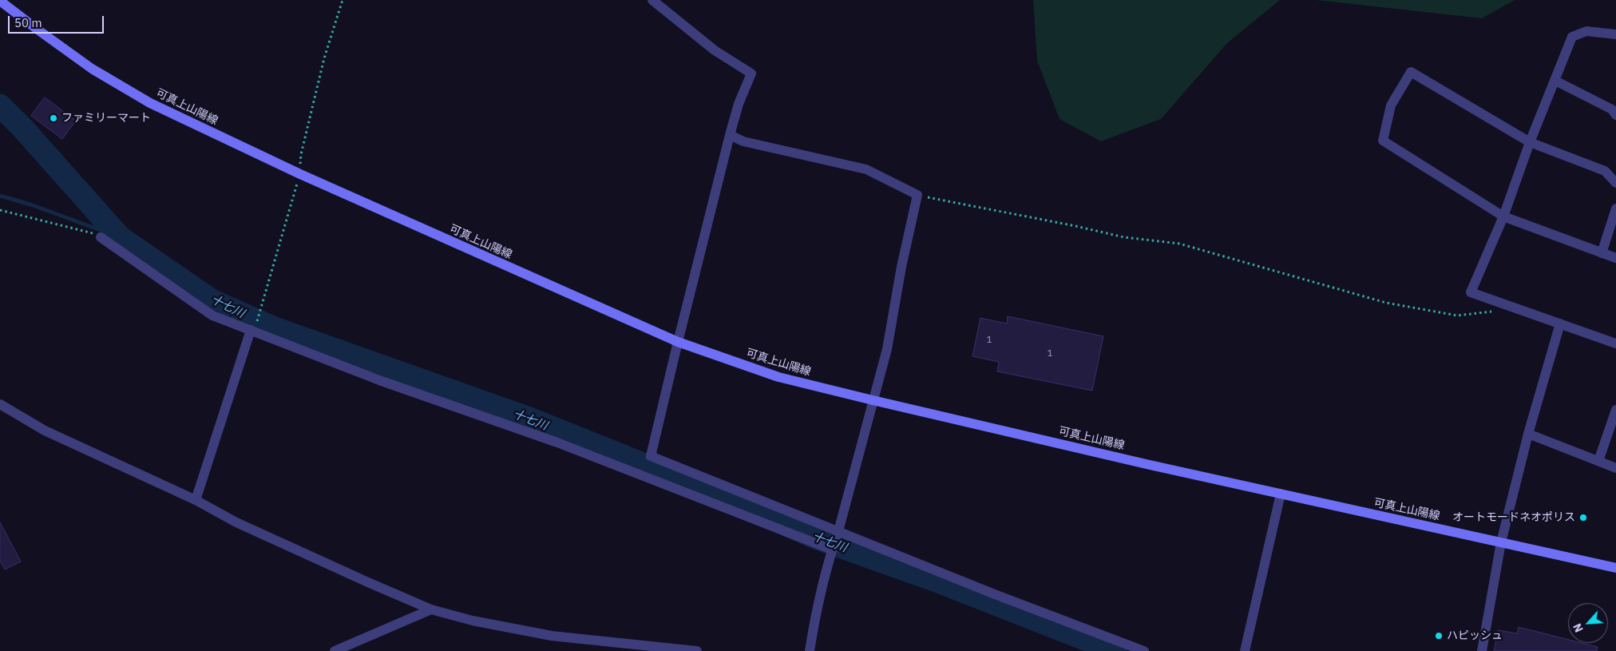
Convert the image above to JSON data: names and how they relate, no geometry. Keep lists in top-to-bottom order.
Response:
{
  "streets": {
    "main road": ["可真上山陽線"]
  },
  "water": ["十七川"],
  "places": ["ファミリーマート", "オートモードネオポリス", "ハピッシュ"],
  "house_numbers": ["1", "1"],
  "scale_bar": "50 m",
  "north": "bottom left"
}
